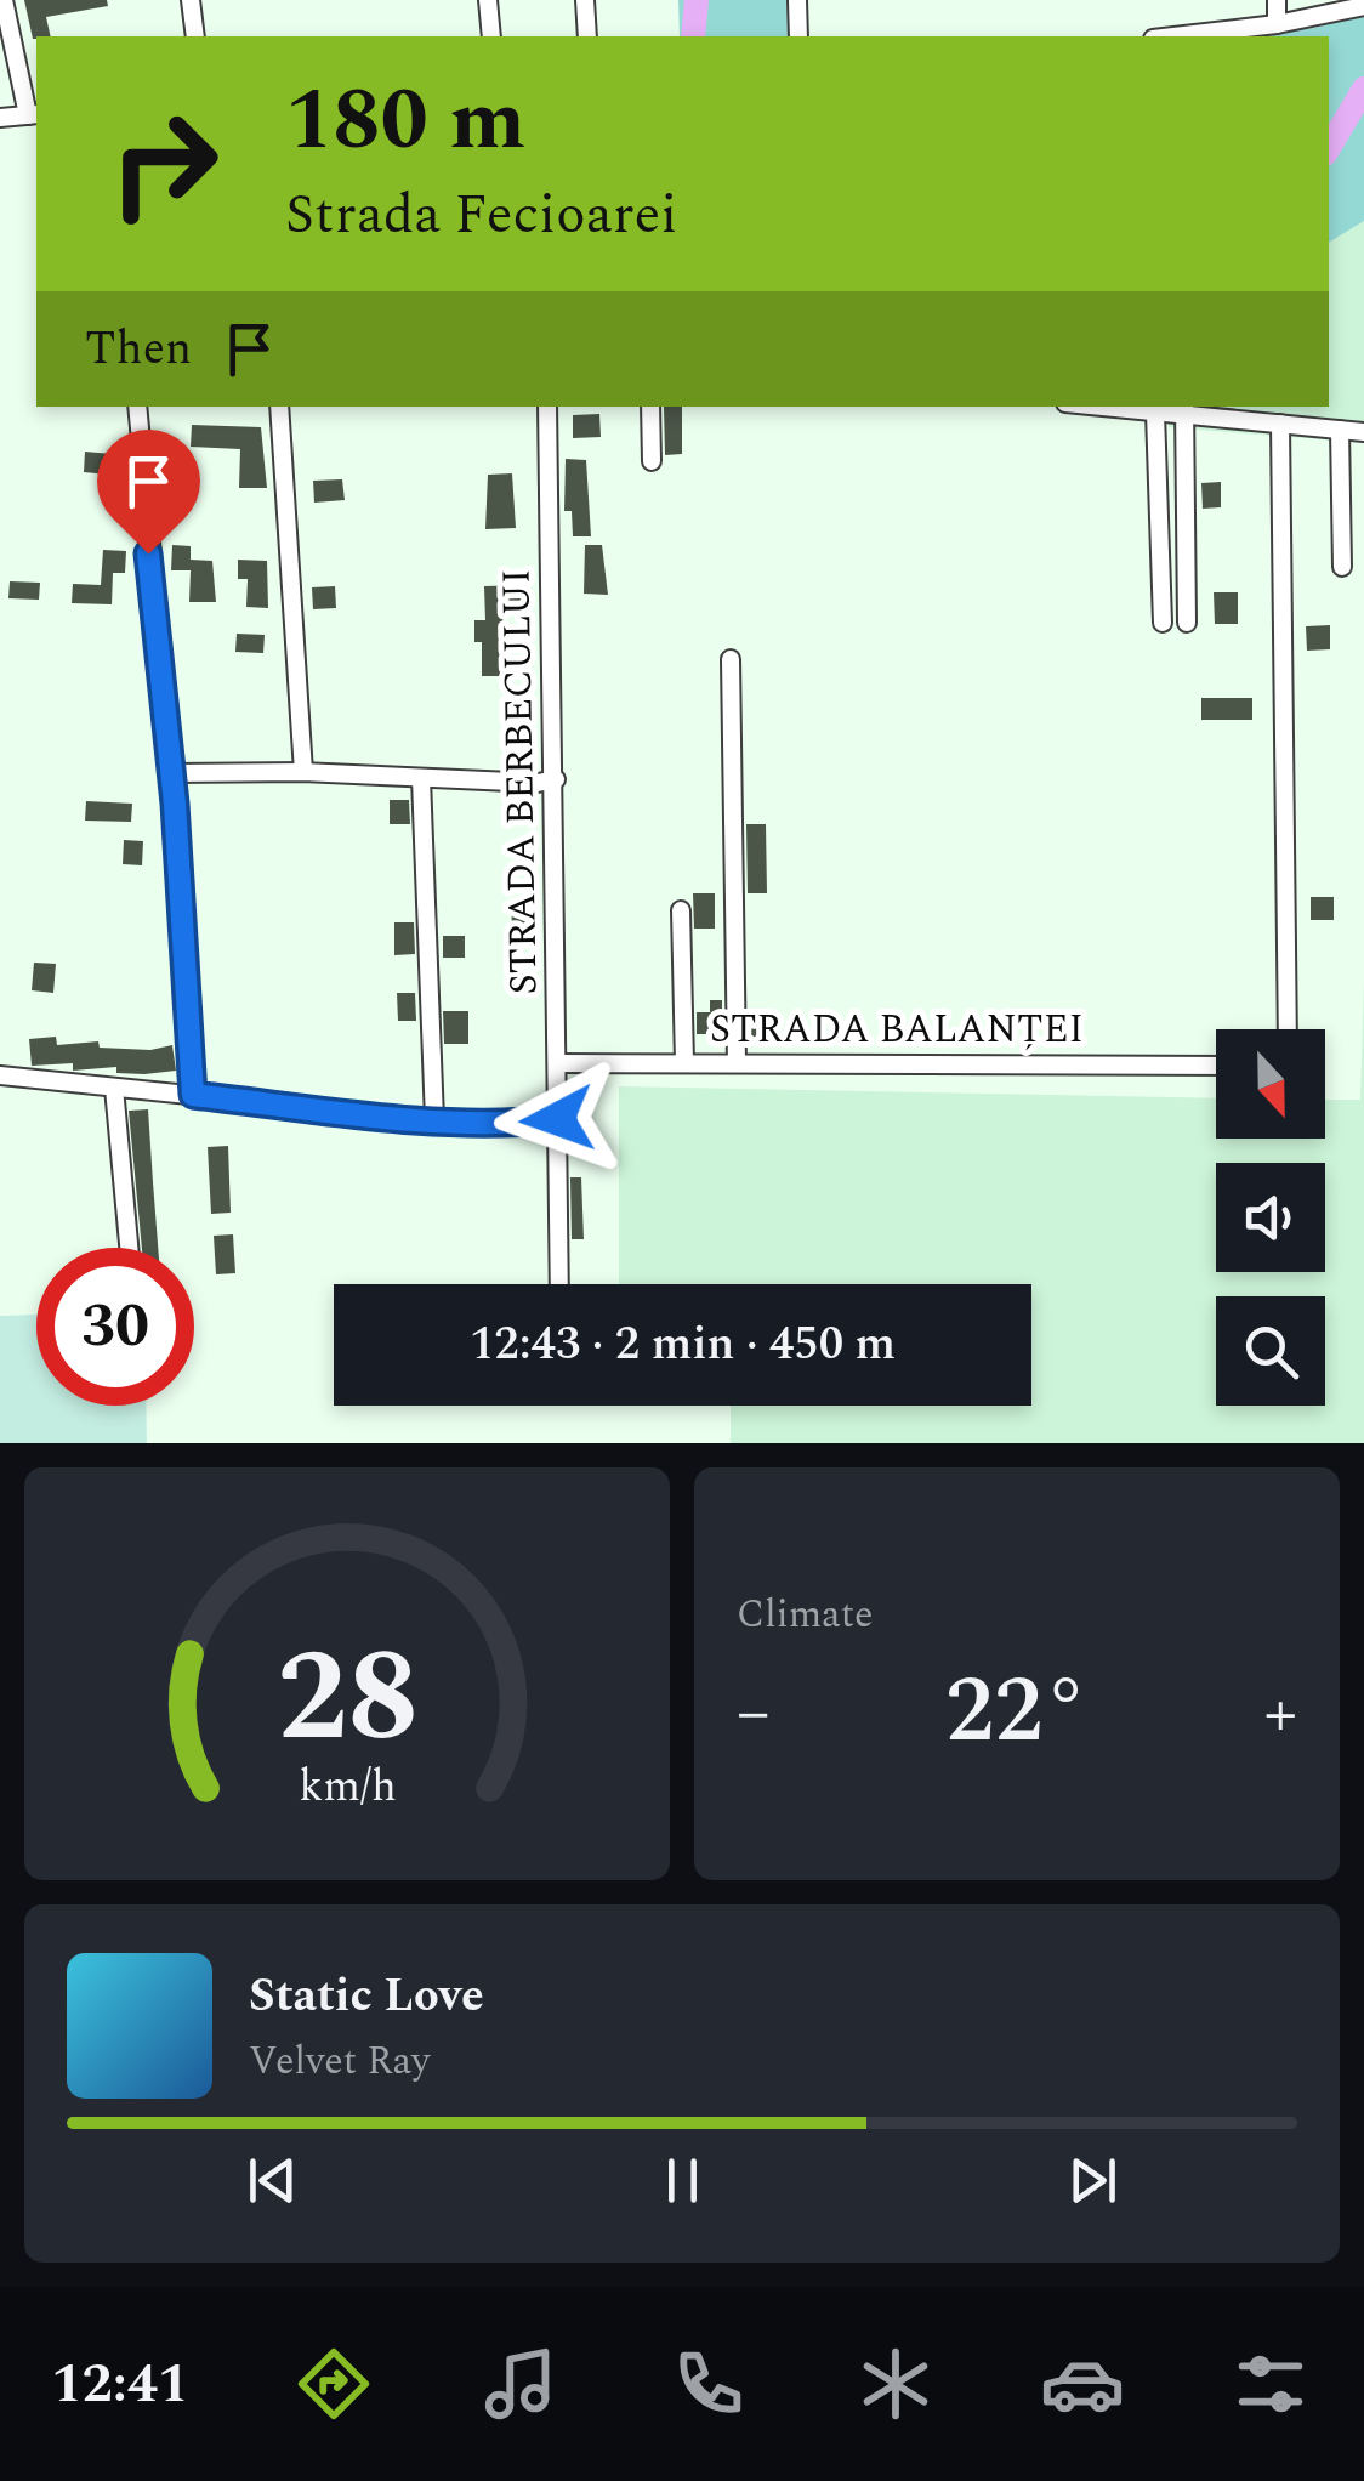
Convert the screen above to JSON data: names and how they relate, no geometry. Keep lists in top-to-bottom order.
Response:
{
  "streets": {
    "street": ["STRADA BERBECULUI", "STRADA BALANȚEI"]
  },
  "crossings": [
    ["STRADA BERBECULUI", "STRADA BALANȚEI"]
  ],
  "north": "bottom",
  "page": {
    "turn": ["180 m", "Strada Fecioarei"],
    "then": "Then",
    "limit": "30",
    "trip": "12:43 · 2 min · 450 m",
    "tile": "Climate",
    "heat": ["−", "22°", "+"],
    "song": ["Static Love", "Velvet Ray"],
    "tabs": "12:41",
    "gauge": ["28", "km/h"]
  }
}
